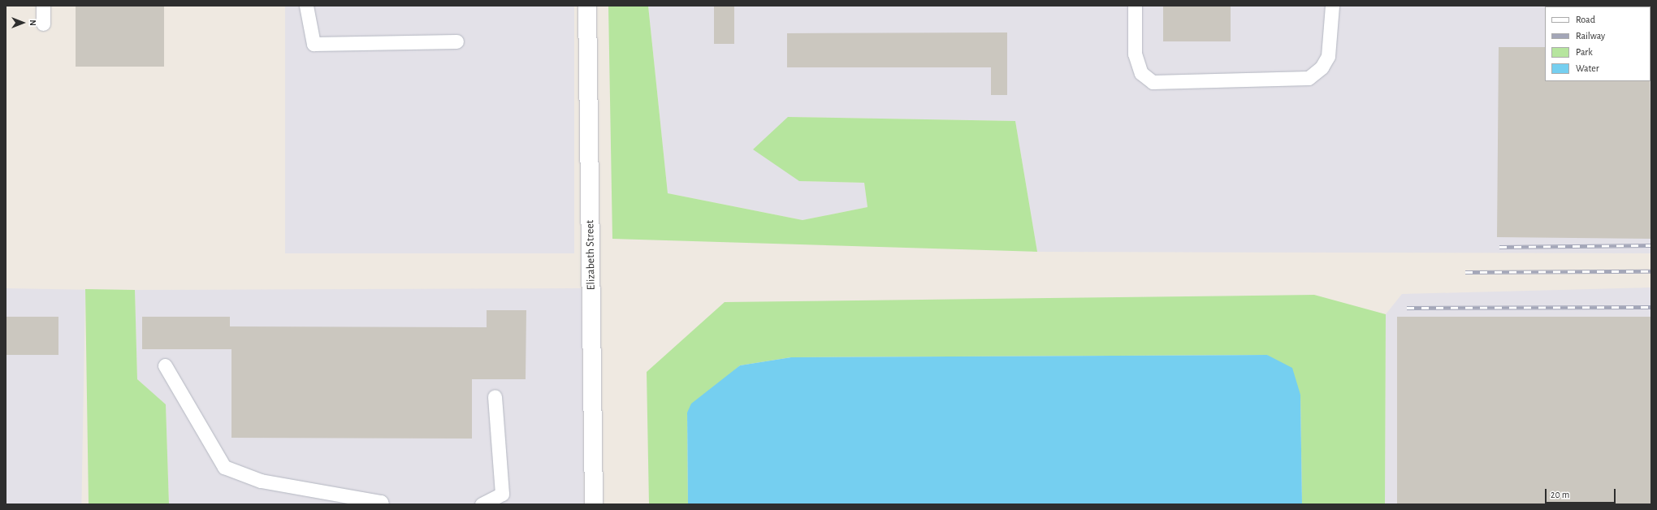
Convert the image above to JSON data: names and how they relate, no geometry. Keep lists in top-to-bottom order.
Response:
{
  "streets": {
    "street": ["Elizabeth Street"]
  },
  "legend": [
    "Road",
    "Railway",
    "Park",
    "Water"
  ],
  "scale_bar": "20 m",
  "north": "right"
}
